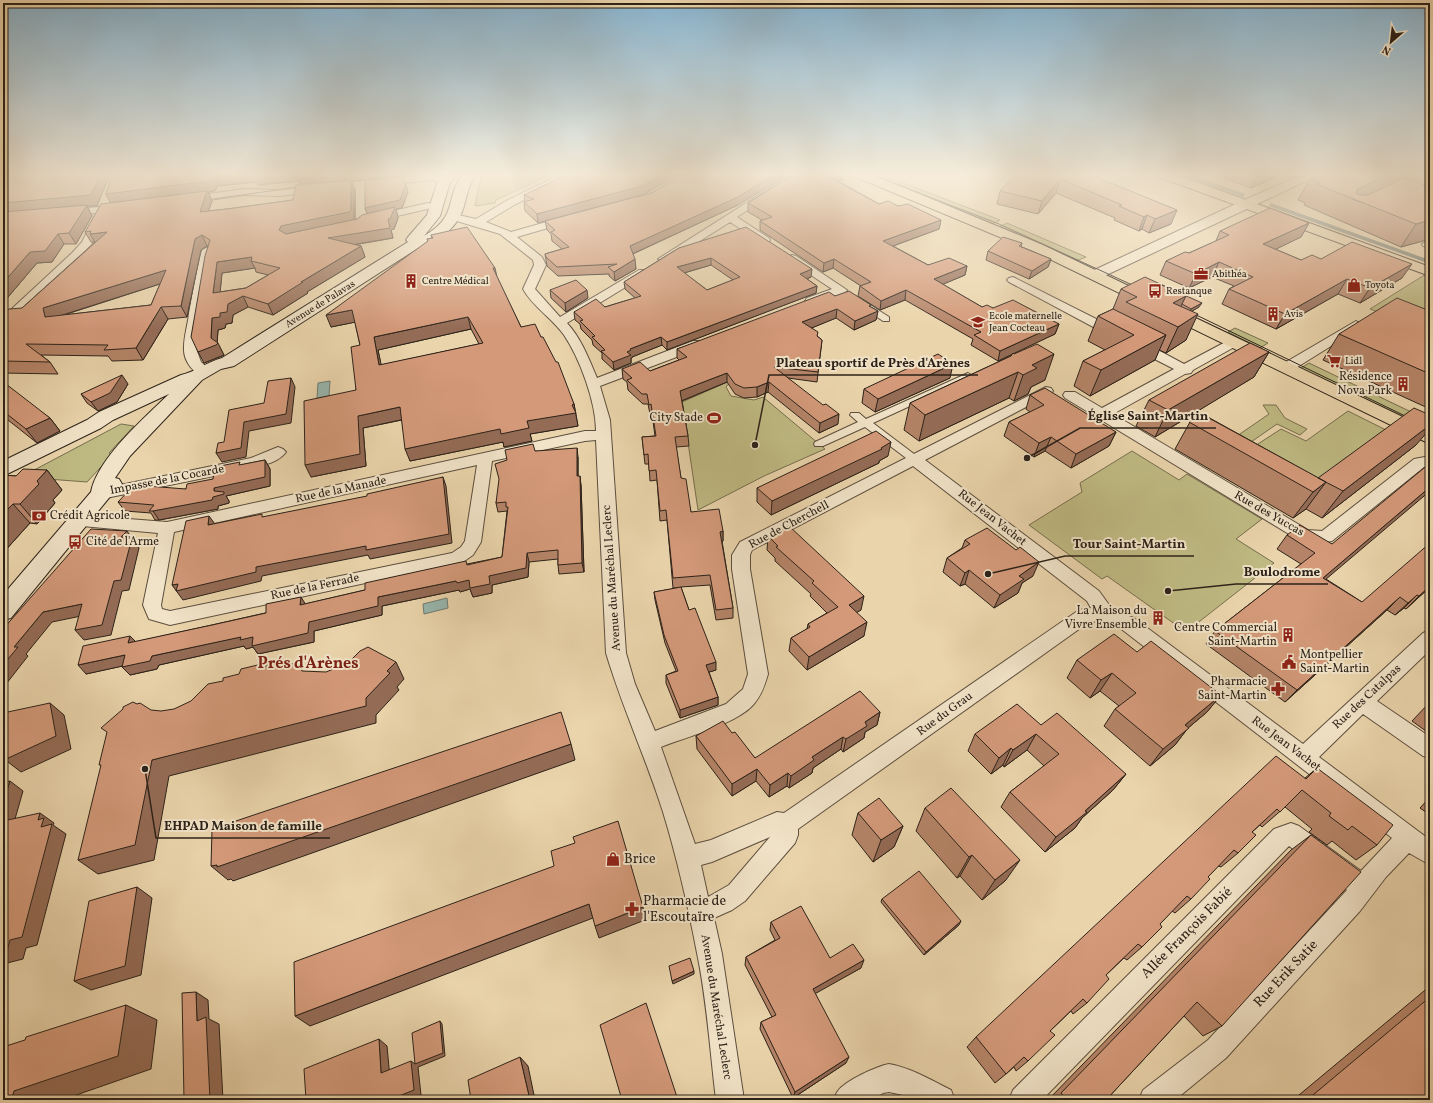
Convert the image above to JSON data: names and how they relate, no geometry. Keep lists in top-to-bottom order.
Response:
{
  "streets": {
    "main road": ["Avenue de Palavas"],
    "street": [
      "Impasse de la Cocarde",
      "Rue de la Manade",
      "Rue des Yuccas",
      "Rue Jean Vachet",
      "Rue de Cherchell",
      "Avenue du Maréchal Leclerc",
      "Rue de la Ferrade",
      "Rue des Catalpas",
      "Rue du Grau",
      "Allée François Fabié",
      "Rue Erik Satie"
    ]
  },
  "crossings": [
    ["Avenue de Palavas", "Impasse de la Cocarde"],
    ["Avenue de Palavas", "Rue de la Manade"],
    ["Rue de la Manade", "Avenue du Maréchal Leclerc"],
    ["Rue de la Manade", "Rue de la Ferrade"],
    ["Rue Jean Vachet", "Rue de Cherchell"],
    ["Rue Jean Vachet", "Rue des Catalpas"],
    ["Rue Jean Vachet", "Rue du Grau"],
    ["Rue Jean Vachet", "Rue Erik Satie"],
    ["Rue de Cherchell", "Avenue du Maréchal Leclerc"],
    ["Avenue du Maréchal Leclerc", "Rue du Grau"],
    ["Allée François Fabié", "Rue Erik Satie"]
  ],
  "districts": ["Prés d'Arènes"],
  "places": {
    "office": ["Abithéa"],
    "building": [
      "Centre Médical",
      "Avis",
      "Résidence Nova Park",
      "La Maison du Vivre Ensemble",
      "Centre Commercial Saint-Martin"
    ],
    "shop": ["Toyota", "Brice"],
    "bus stop": ["Restanque", "Cité de l'Arme"],
    "school or university": ["Ecole maternelle Jean Cocteau"],
    "supermarket": ["Lidl"],
    "sports": ["City Stade"],
    "other": [
      "Plateau sportif de Près d'Arènes",
      "Église Saint-Martin",
      "Tour Saint-Martin",
      "Boulodrome",
      "EHPAD Maison de famille"
    ],
    "bank": ["Crédit Agricole"],
    "public building": ["Montpellier Saint-Martin"],
    "pharmacy": ["Pharmacie Saint-Martin", "Pharmacie de l'Escoutaïre"]
  },
  "north": "bottom left"
}
